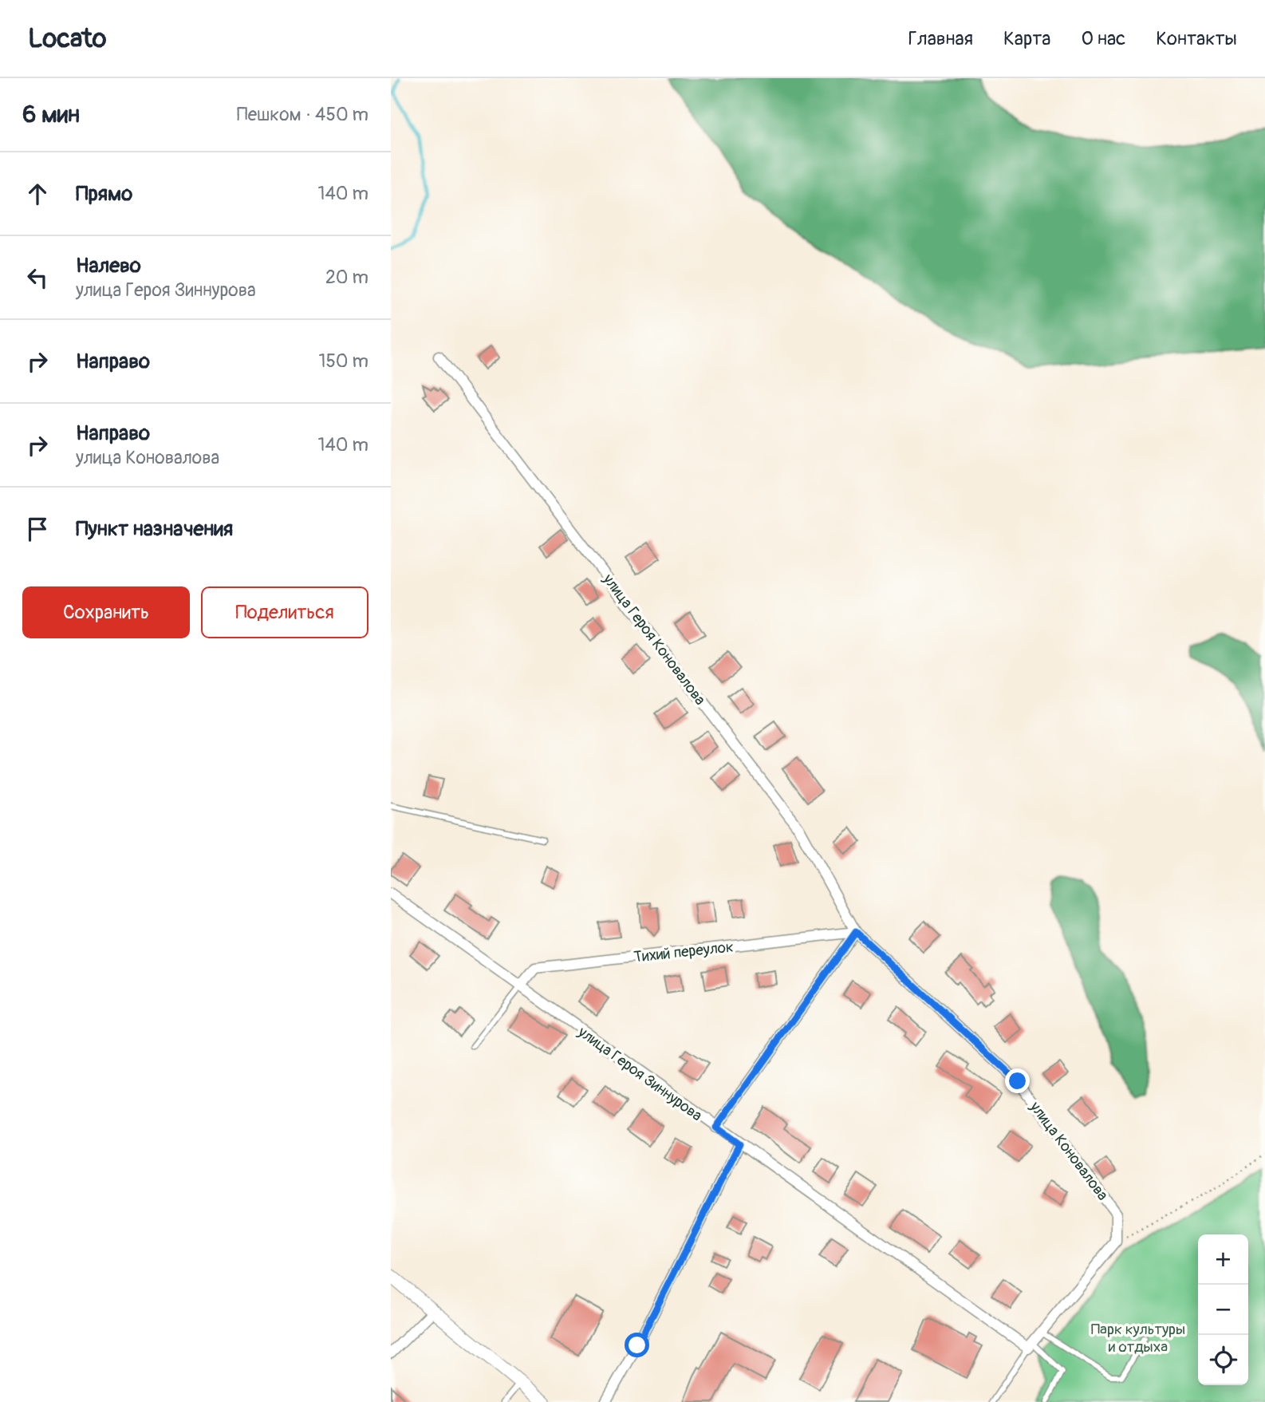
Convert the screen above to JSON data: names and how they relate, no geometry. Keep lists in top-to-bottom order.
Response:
{
  "streets": {
    "street": [
      "улица Героя Коновалова",
      "Тихий переулок",
      "улица Героя Зиннурова",
      "улица Коновалова"
    ]
  },
  "crossings": [
    ["улица Героя Коновалова", "Тихий переулок"],
    ["улица Героя Коновалова", "улица Коновалова"],
    ["Тихий переулок", "улица Героя Зиннурова"],
    ["Тихий переулок", "улица Коновалова"]
  ],
  "parks": ["Парк культуры и отдыха"],
  "page": {
    "header": "Locato",
    "nav": [
      "Главная",
      "Карта",
      "О нас",
      "Контакты"
    ],
    "heading": ["6 мин", "Пешком · 450 m"],
    "list": [
      ["Прямо", "140 m"],
      ["Налево", "улица Героя Зиннурова", "20 m"],
      ["Направо", "150 m"],
      ["Направо", "улица Коновалова", "140 m"],
      "Пункт назначения"
    ],
    "buttons": ["Сохранить", "Поделиться"],
    "map_buttons": ["+", "−"]
  }
}
